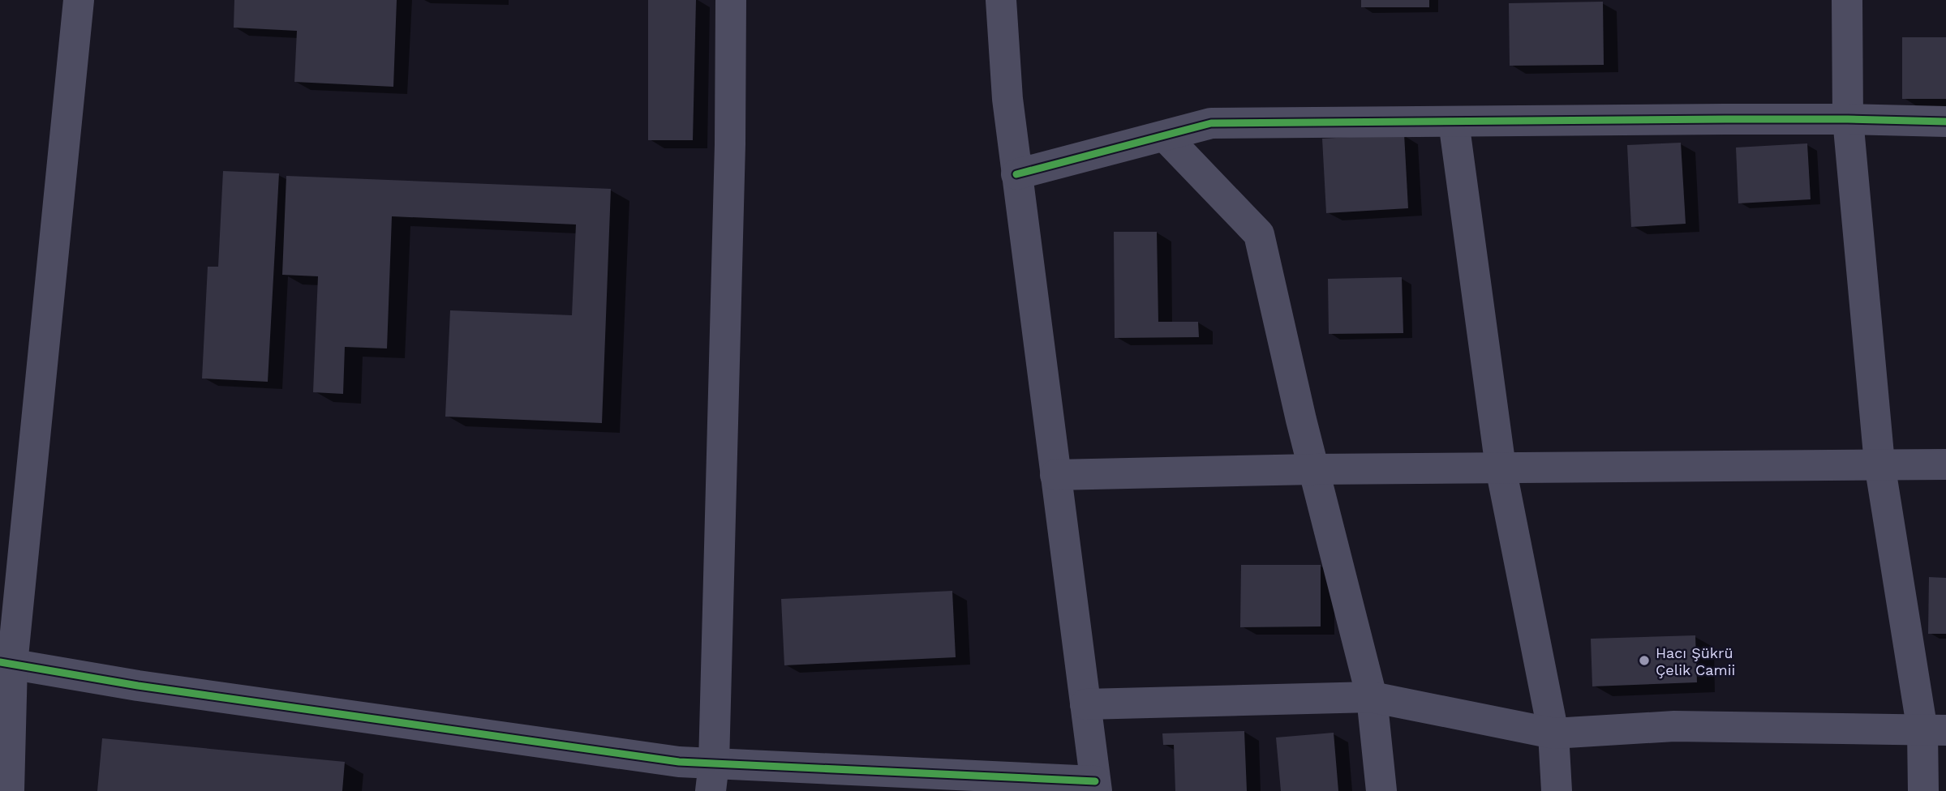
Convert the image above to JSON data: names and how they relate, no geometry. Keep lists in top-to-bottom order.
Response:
{
  "places": ["Hacı Şükrü Çelik Camii"]
}
